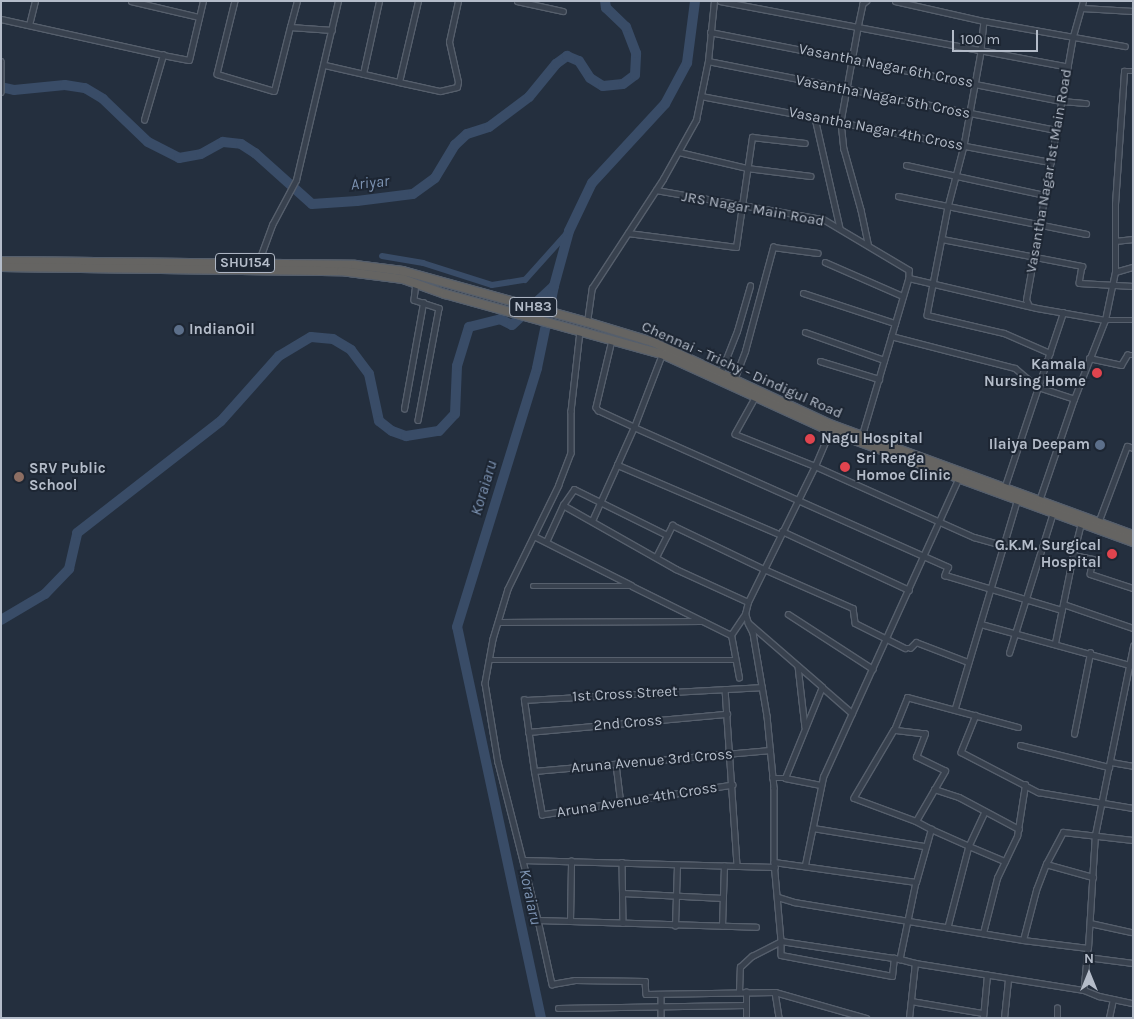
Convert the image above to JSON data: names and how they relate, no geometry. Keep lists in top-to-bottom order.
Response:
{
  "streets": {
    "highway": ["SHU154", "NH83", "Chennai - Trichy - Dindigul Road"],
    "street": [
      "Vasantha Nagar 6th Cross",
      "Vasantha Nagar 5th Cross",
      "Vasantha Nagar 4th Cross",
      "Vasantha Nagar 1st Main Road",
      "JRS Nagar Main Road",
      "1st Cross Street",
      "2nd Cross",
      "Aruna Avenue 3rd Cross",
      "Aruna Avenue 4th Cross"
    ]
  },
  "crossings": [
    ["Vasantha Nagar 6th Cross", "Vasantha Nagar 1st Main Road"],
    ["Vasantha Nagar 5th Cross", "Vasantha Nagar 1st Main Road"],
    ["Vasantha Nagar 4th Cross", "Vasantha Nagar 1st Main Road"],
    ["1st Cross Street", "2nd Cross"],
    ["Aruna Avenue 3rd Cross", "Aruna Avenue 4th Cross"]
  ],
  "water": ["Ariyar", "Koraiaru"],
  "places": [
    "IndianOil",
    "Kamala Nursing Home",
    "Nagu Hospital",
    "Ilaiya Deepam",
    "Sri Renga Homoe Clinic",
    "SRV Public School",
    "G.K.M. Surgical Hospital"
  ],
  "scale_bar": "100 m",
  "north": "top"
}
